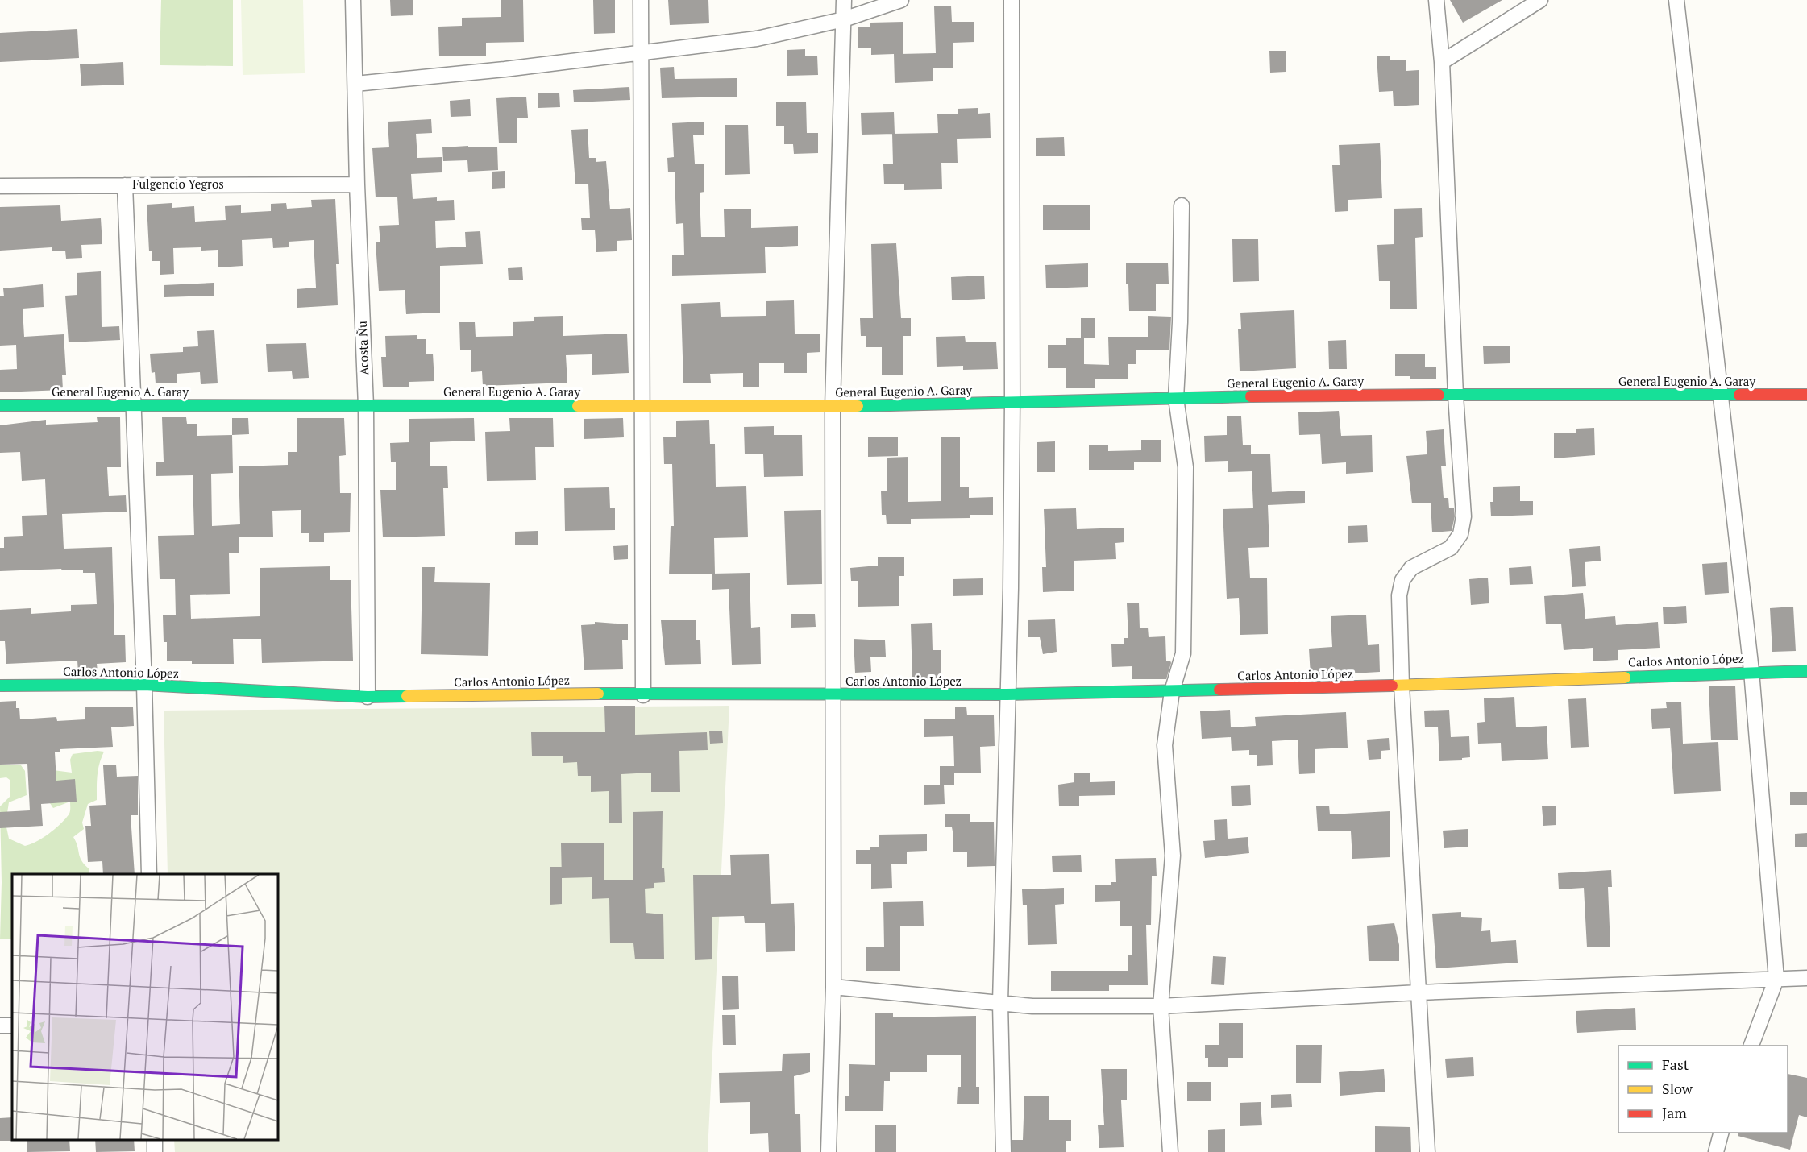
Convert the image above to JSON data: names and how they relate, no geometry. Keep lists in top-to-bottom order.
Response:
{
  "streets": {
    "street": [
      "Fulgencio Yegros",
      "Acosta Ñu",
      "General Eugenio A. Garay",
      "Carlos Antonio López"
    ]
  },
  "crossings": [
    ["Fulgencio Yegros", "Acosta Ñu"],
    ["Acosta Ñu", "General Eugenio A. Garay"],
    ["Acosta Ñu", "Carlos Antonio López"]
  ],
  "legend": ["Fast", "Slow", "Jam"]
}
